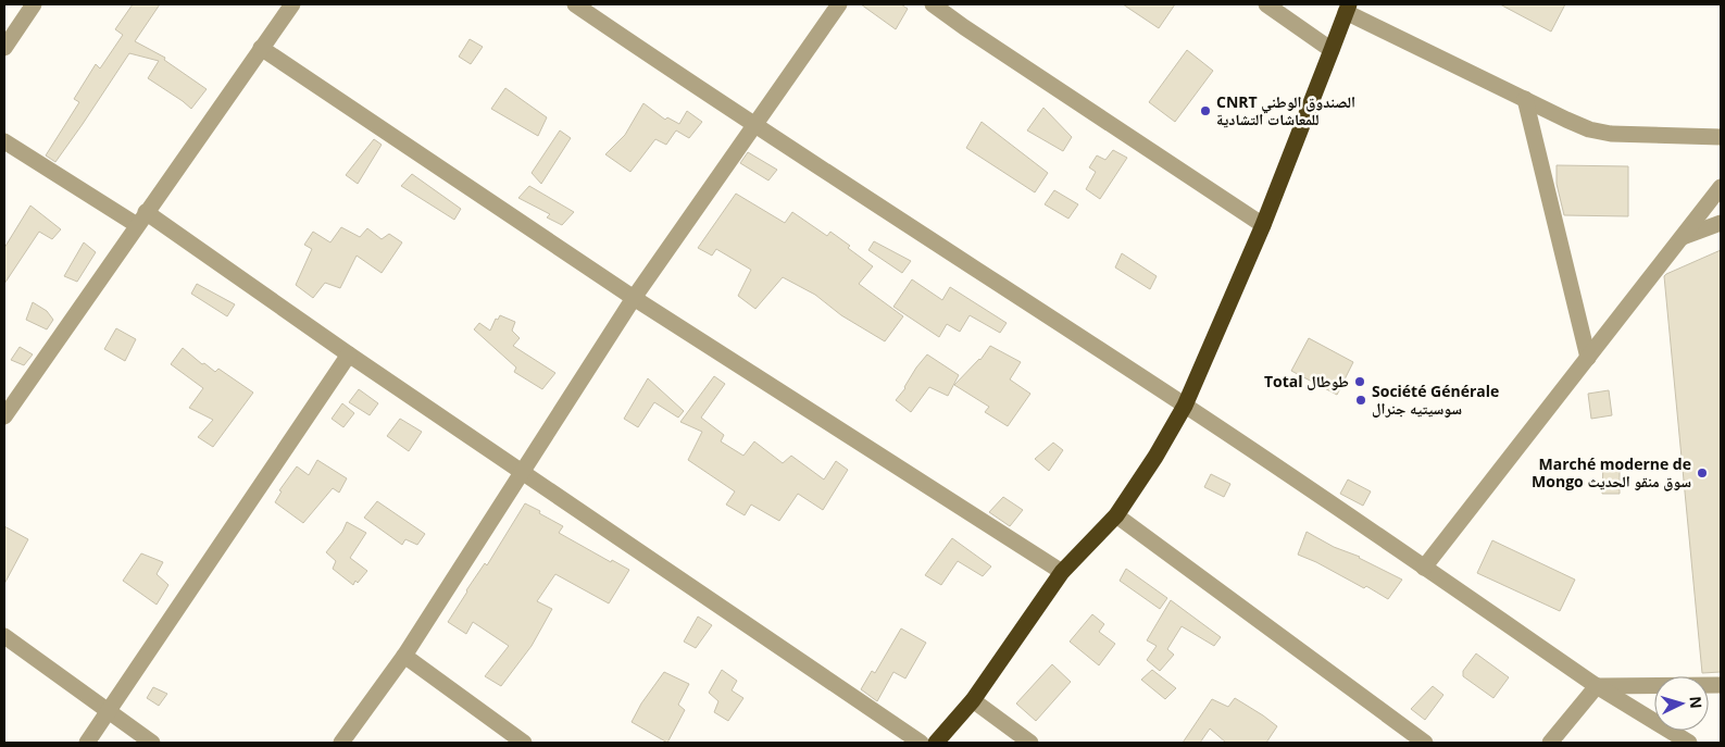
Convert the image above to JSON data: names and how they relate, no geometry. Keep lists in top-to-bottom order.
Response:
{
  "places": [
    "CNRT الصندوق الوطني للمعاشات التشادية",
    "Total طوطال",
    "Société Générale سوسيتيه جنرال",
    "Marché moderne de Mongo سوق منقو الحديث"
  ],
  "north": "right"
}
